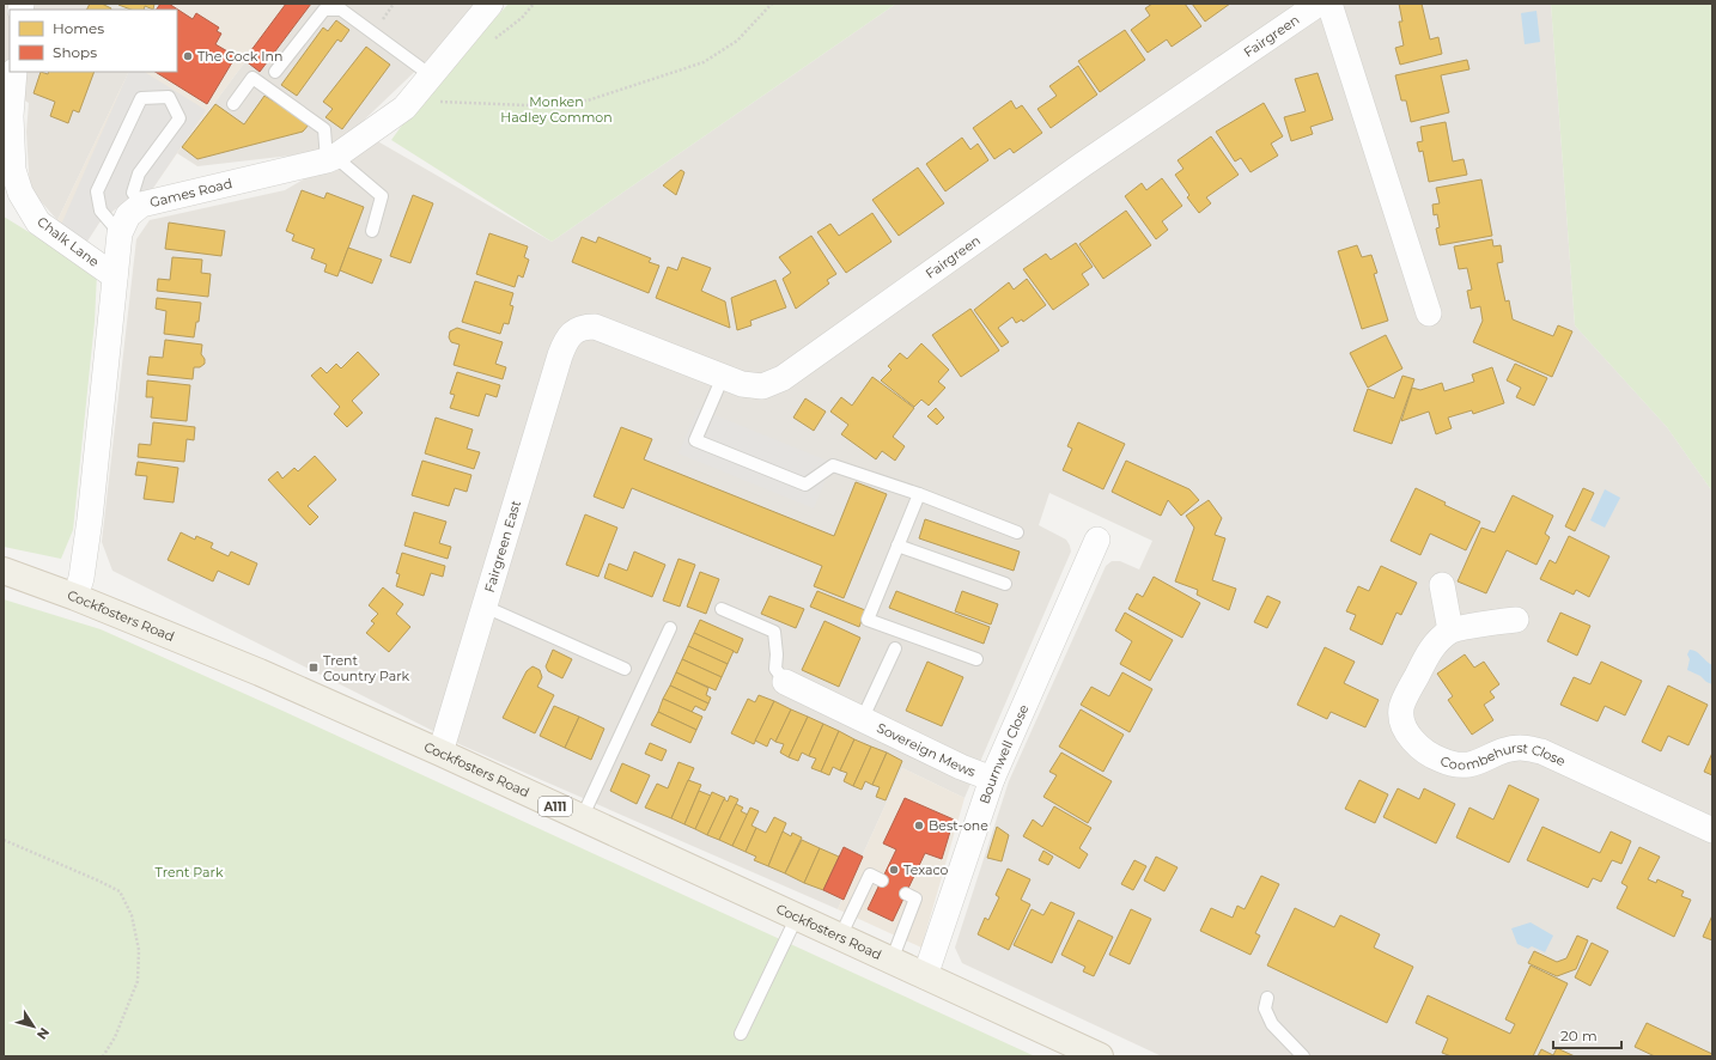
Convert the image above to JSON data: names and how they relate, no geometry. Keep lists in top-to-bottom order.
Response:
{
  "streets": {
    "main road": ["Cockfosters Road", "A111"],
    "street": [
      "Fairgreen",
      "Games Road",
      "Chalk Lane",
      "Fairgreen East",
      "Sovereign Mews",
      "Bournwell Close",
      "Coombehurst Close"
    ]
  },
  "crossings": [
    ["Fairgreen", "Fairgreen East"],
    ["Games Road", "Chalk Lane"],
    ["Games Road", "Cockfosters Road"],
    ["Fairgreen East", "Cockfosters Road"],
    ["Cockfosters Road", "Bournwell Close"],
    ["Sovereign Mews", "Bournwell Close"]
  ],
  "parks": ["Monken Hadley Common", "Trent Park"],
  "places": {
    "other": ["The Cock Inn", "Best-one", "Texaco"],
    "transit": ["Trent Country Park"]
  },
  "legend": ["Homes", "Shops"],
  "scale_bar": "20 m",
  "north": "bottom right"
}
